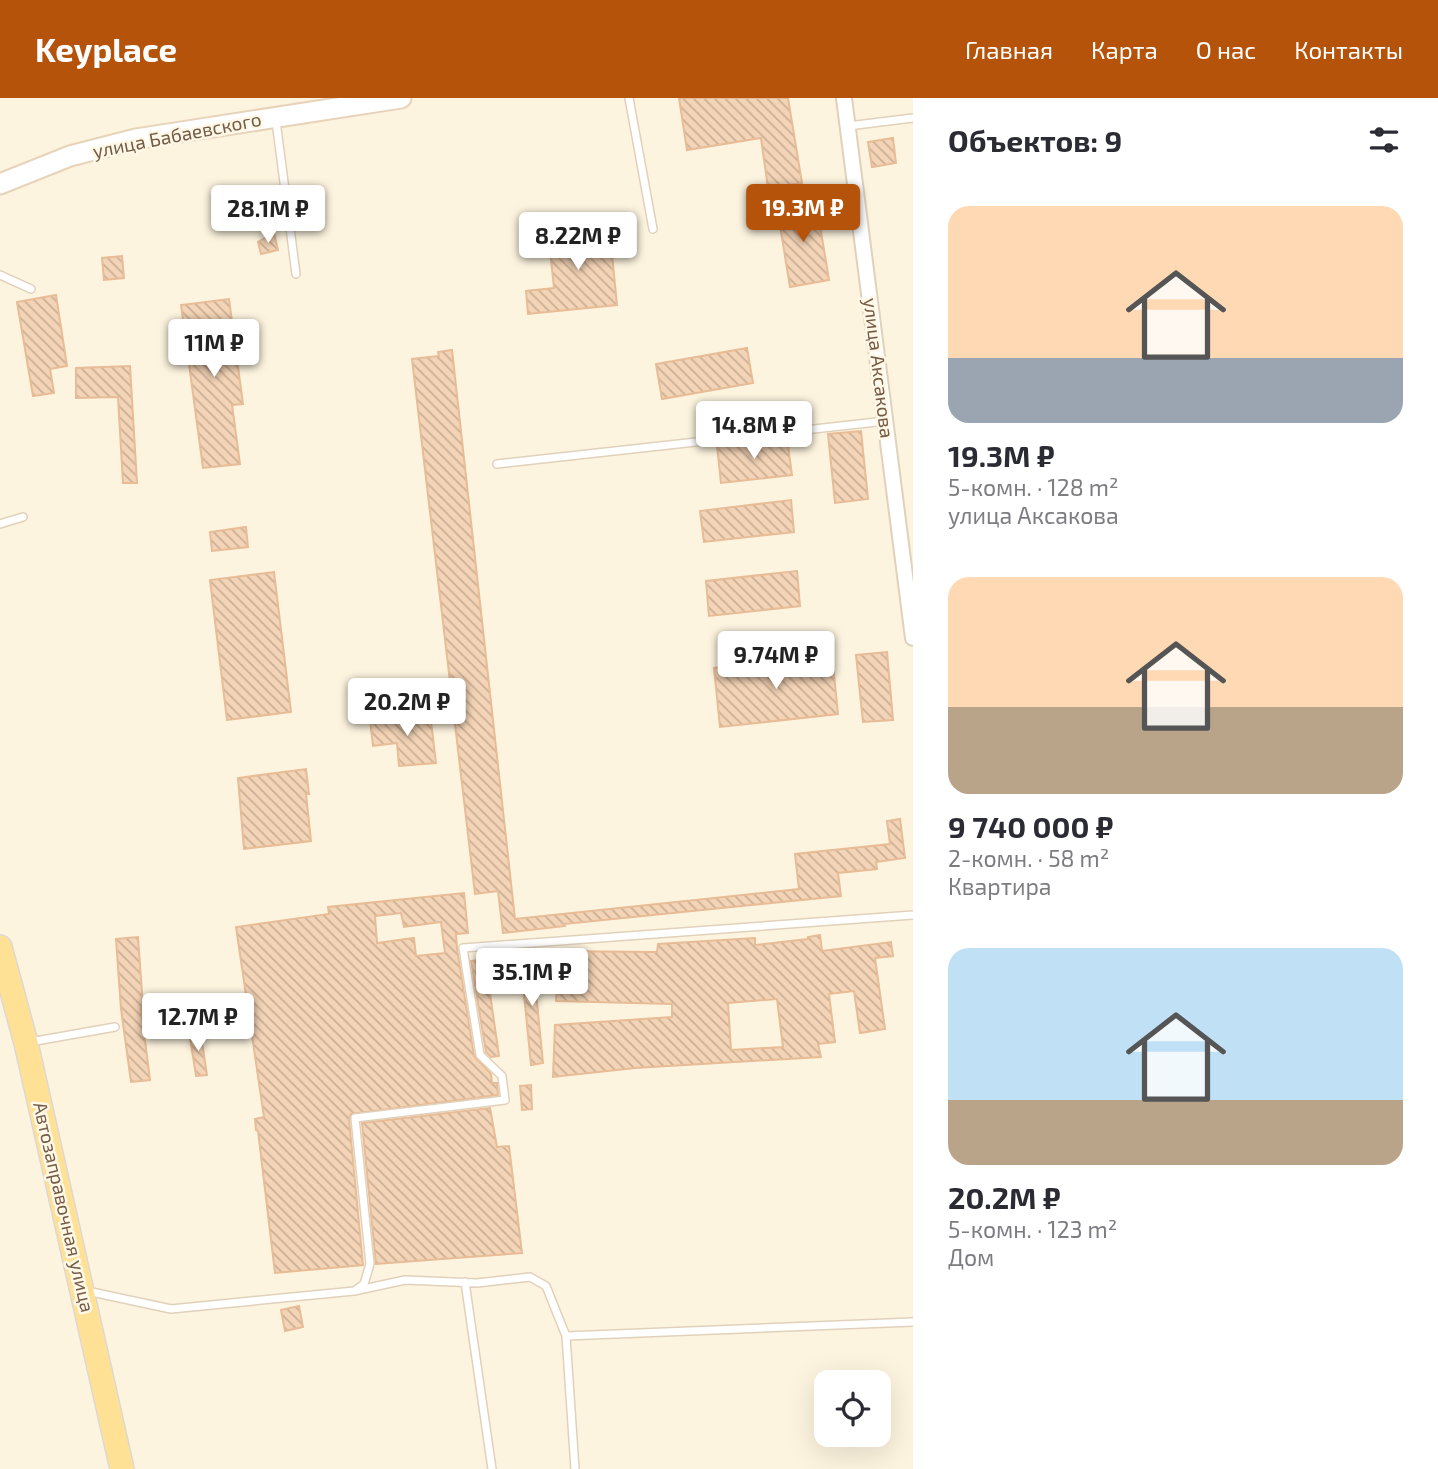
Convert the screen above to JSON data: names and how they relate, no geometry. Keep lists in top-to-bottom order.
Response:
{
  "streets": {
    "main road": ["улица Бабаевского", "Автозаправочная улица"],
    "street": ["улица Аксакова"]
  },
  "page": {
    "header": "Keyplace",
    "nav": [
      "Главная",
      "Карта",
      "О нас",
      "Контакты"
    ],
    "heading": "Объектов: 9",
    "list": [
      {
        "name": "19.3M ₽",
        "note": "5-комн. · 128 m² · улица Аксакова"
      },
      {
        "name": "9 740 000 ₽",
        "note": "2-комн. · 58 m² · Квартира"
      },
      {
        "name": "20.2M ₽",
        "note": "5-комн. · 123 m² · Дом"
      }
    ],
    "price": [
      "19.3M ₽",
      "28.1M ₽",
      "8.22M ₽",
      "11M ₽",
      "14.8M ₽",
      "9.74M ₽",
      "20.2M ₽",
      "35.1M ₽",
      "12.7M ₽"
    ]
  }
}
